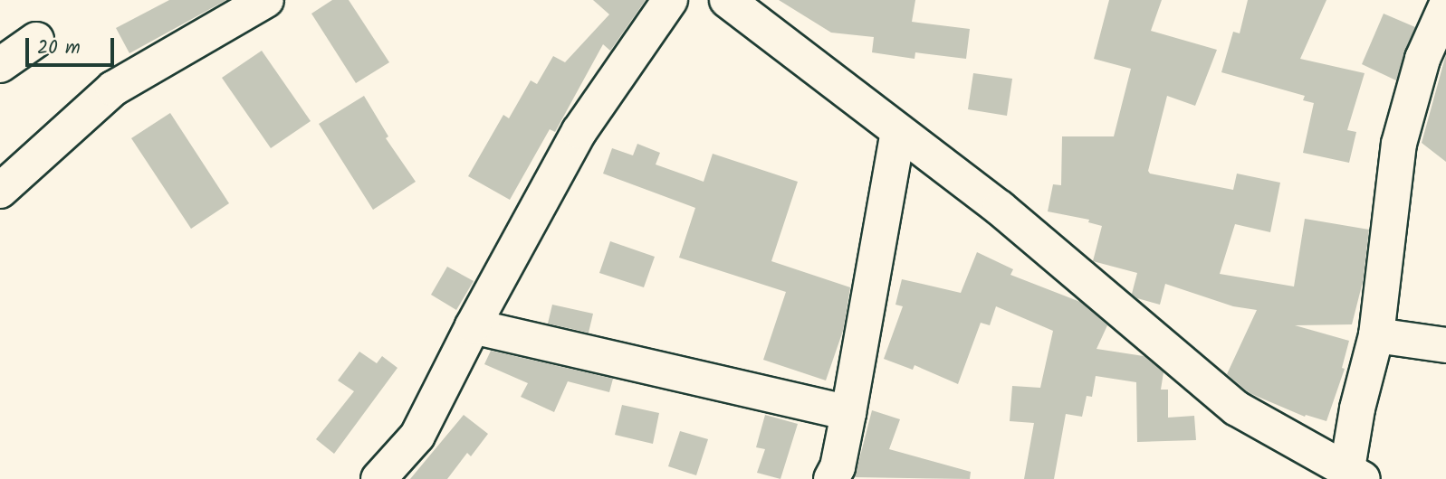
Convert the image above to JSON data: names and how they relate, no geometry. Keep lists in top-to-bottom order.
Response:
{
  "scale_bar": "20 m"
}
